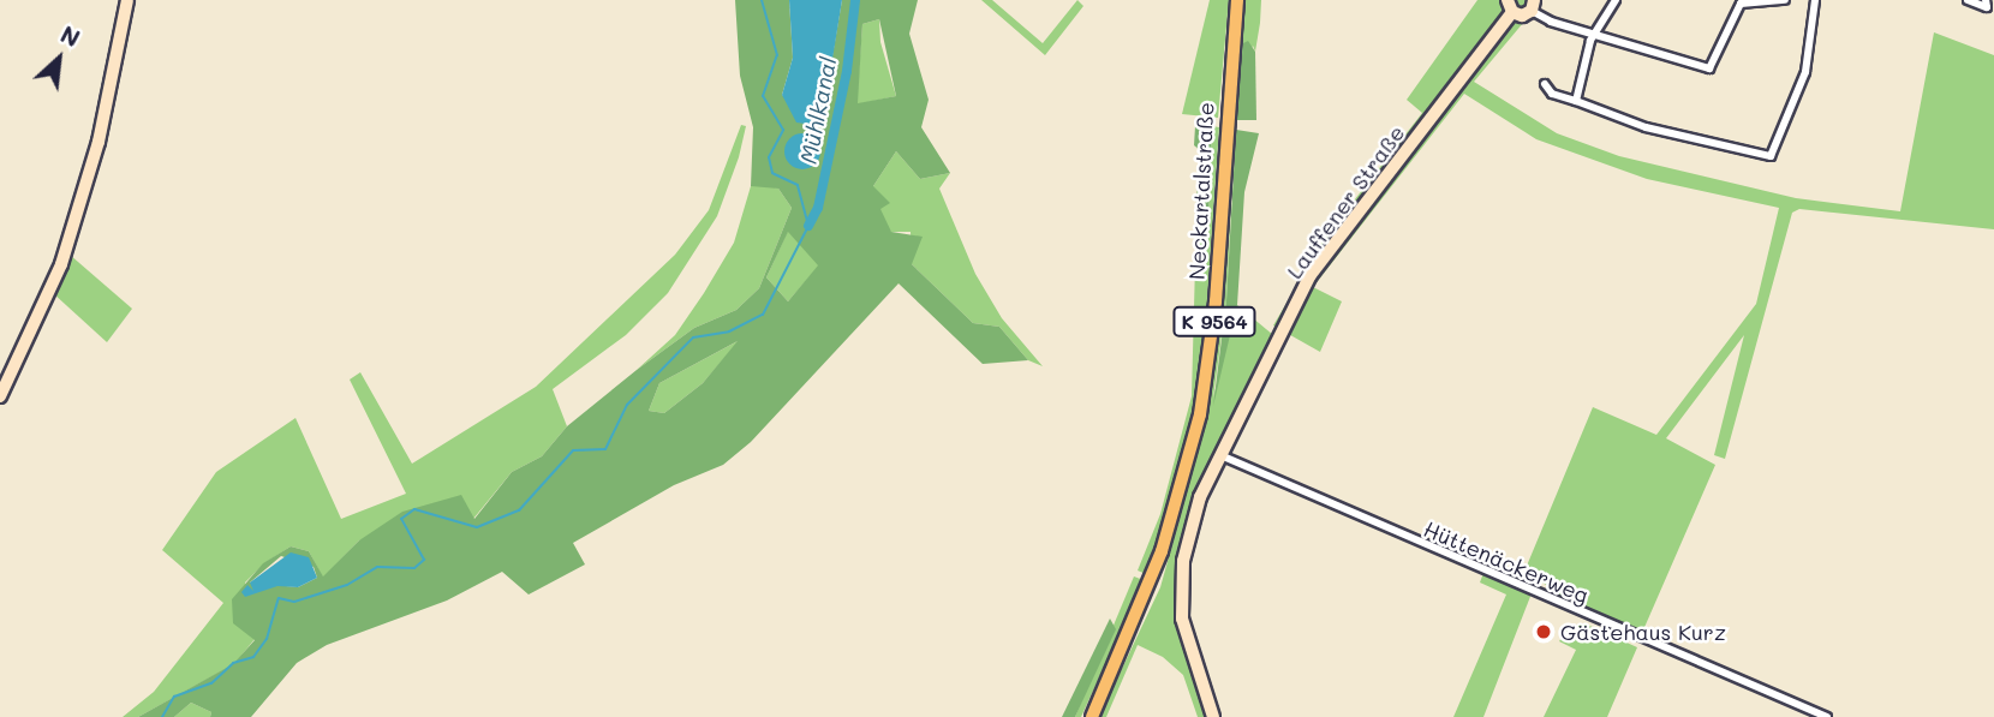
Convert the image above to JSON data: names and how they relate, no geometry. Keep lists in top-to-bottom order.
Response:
{
  "streets": {
    "main road": ["Neckartalstraße", "K 9564"],
    "street": ["Lauffener Straße", "Hüttenäckerweg"]
  },
  "crossings": [
    ["Lauffener Straße", "Hüttenäckerweg"]
  ],
  "water": ["Mühlkanal"],
  "places": ["Gästehaus Kurz"],
  "north": "top right"
}
